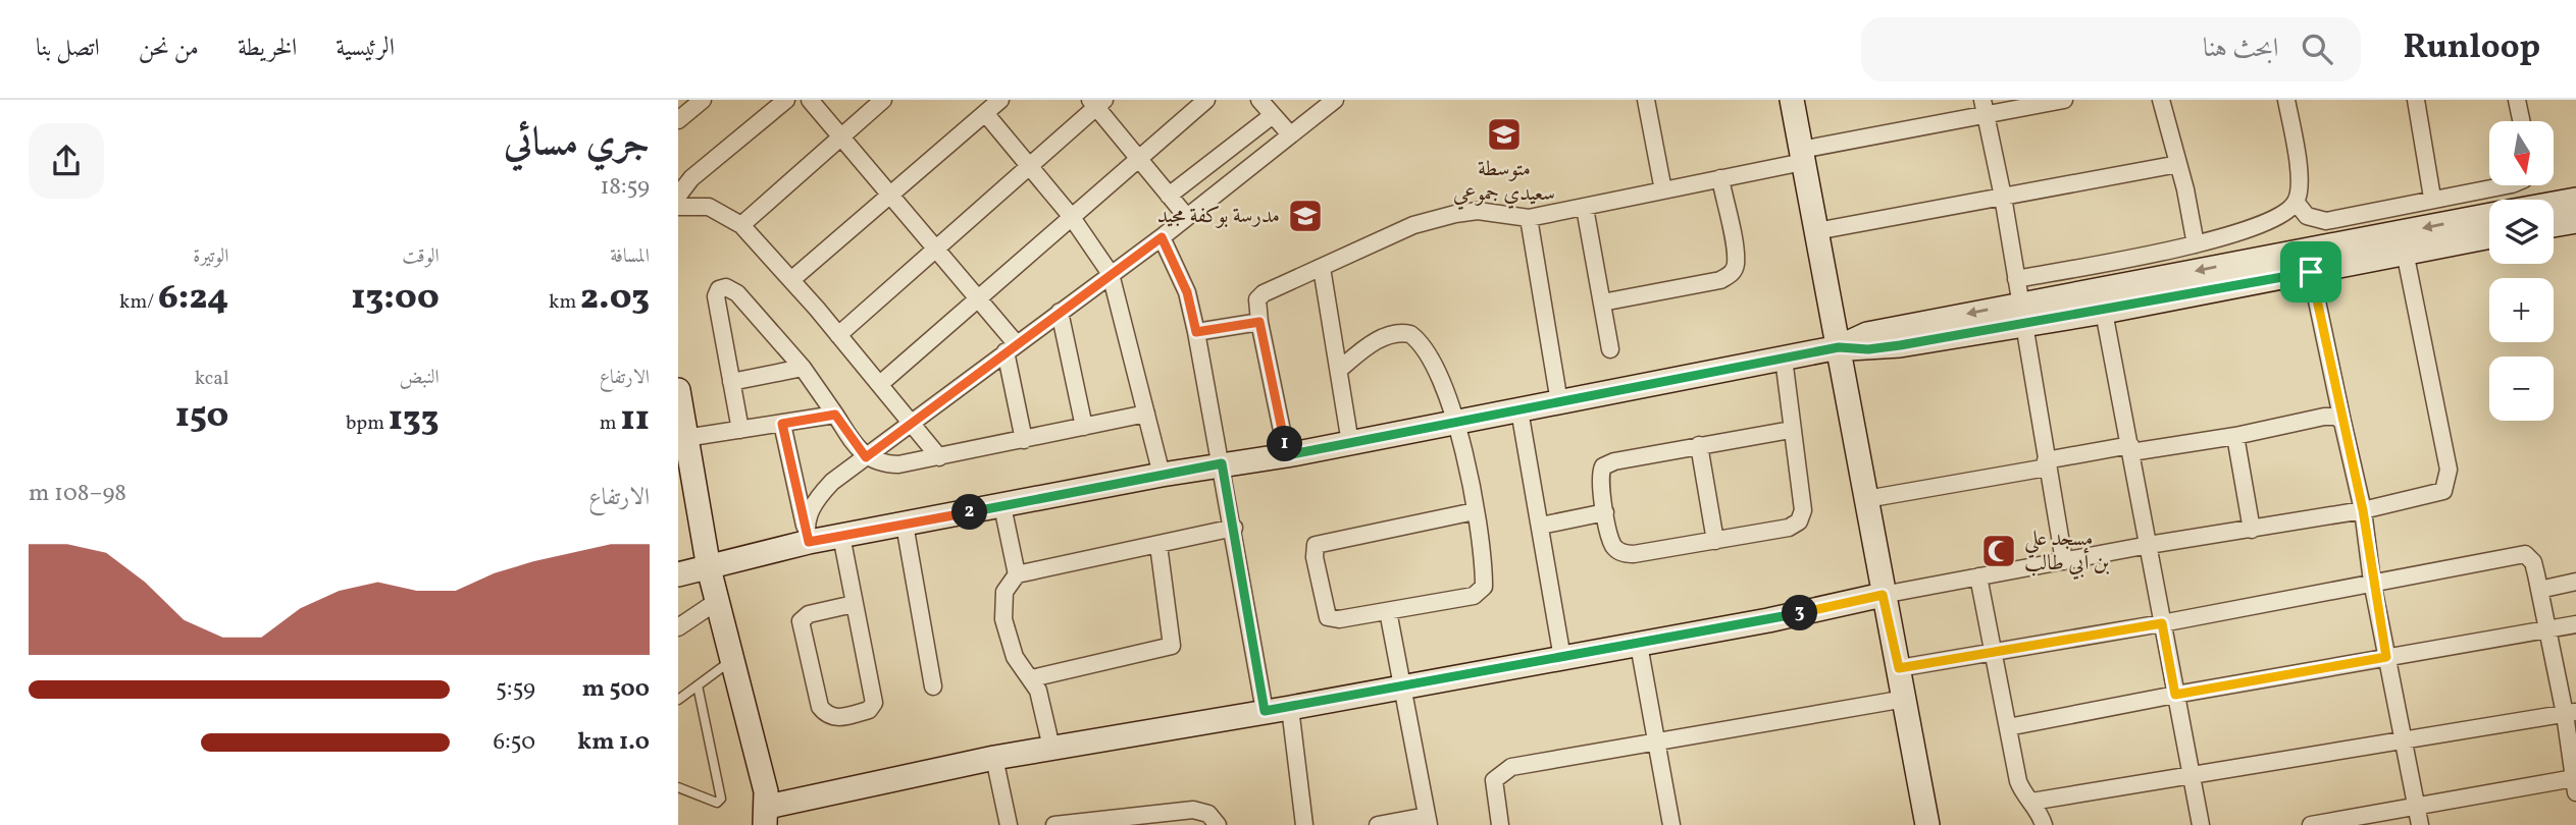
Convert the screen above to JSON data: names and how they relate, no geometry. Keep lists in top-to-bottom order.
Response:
{
  "places": {
    "school or university": ["متوسطة سعيدي جموعي", "مدرسة بوكفة مجيد"],
    "mosque": ["مسجد علي بن أبي طالب"]
  },
  "north": "bottom",
  "page": {
    "header": "Runloop",
    "search": "ابحث هنا",
    "nav": [
      "الرئيسية",
      "الخريطة",
      "من نحن",
      "اتصل بنا"
    ],
    "heading": ["جري مسائي", "18:59"],
    "map_buttons": ["+", "−"],
    "stats": [
      ["المسافة", "2.03 km"],
      ["الوقت", "13:00"],
      ["الوتيرة", "6:24 /km"],
      ["الارتفاع", "11 m"],
      ["النبض", "133 bpm"],
      ["kcal", "150"]
    ],
    "pins": ["1", "2", "3"],
    "chart": ["الارتفاع", "98–108 m"],
    "list": [
      {
        "name": "500 m",
        "note": "5:59"
      },
      {
        "name": "1.0 km",
        "note": "6:50"
      }
    ]
  }
}
